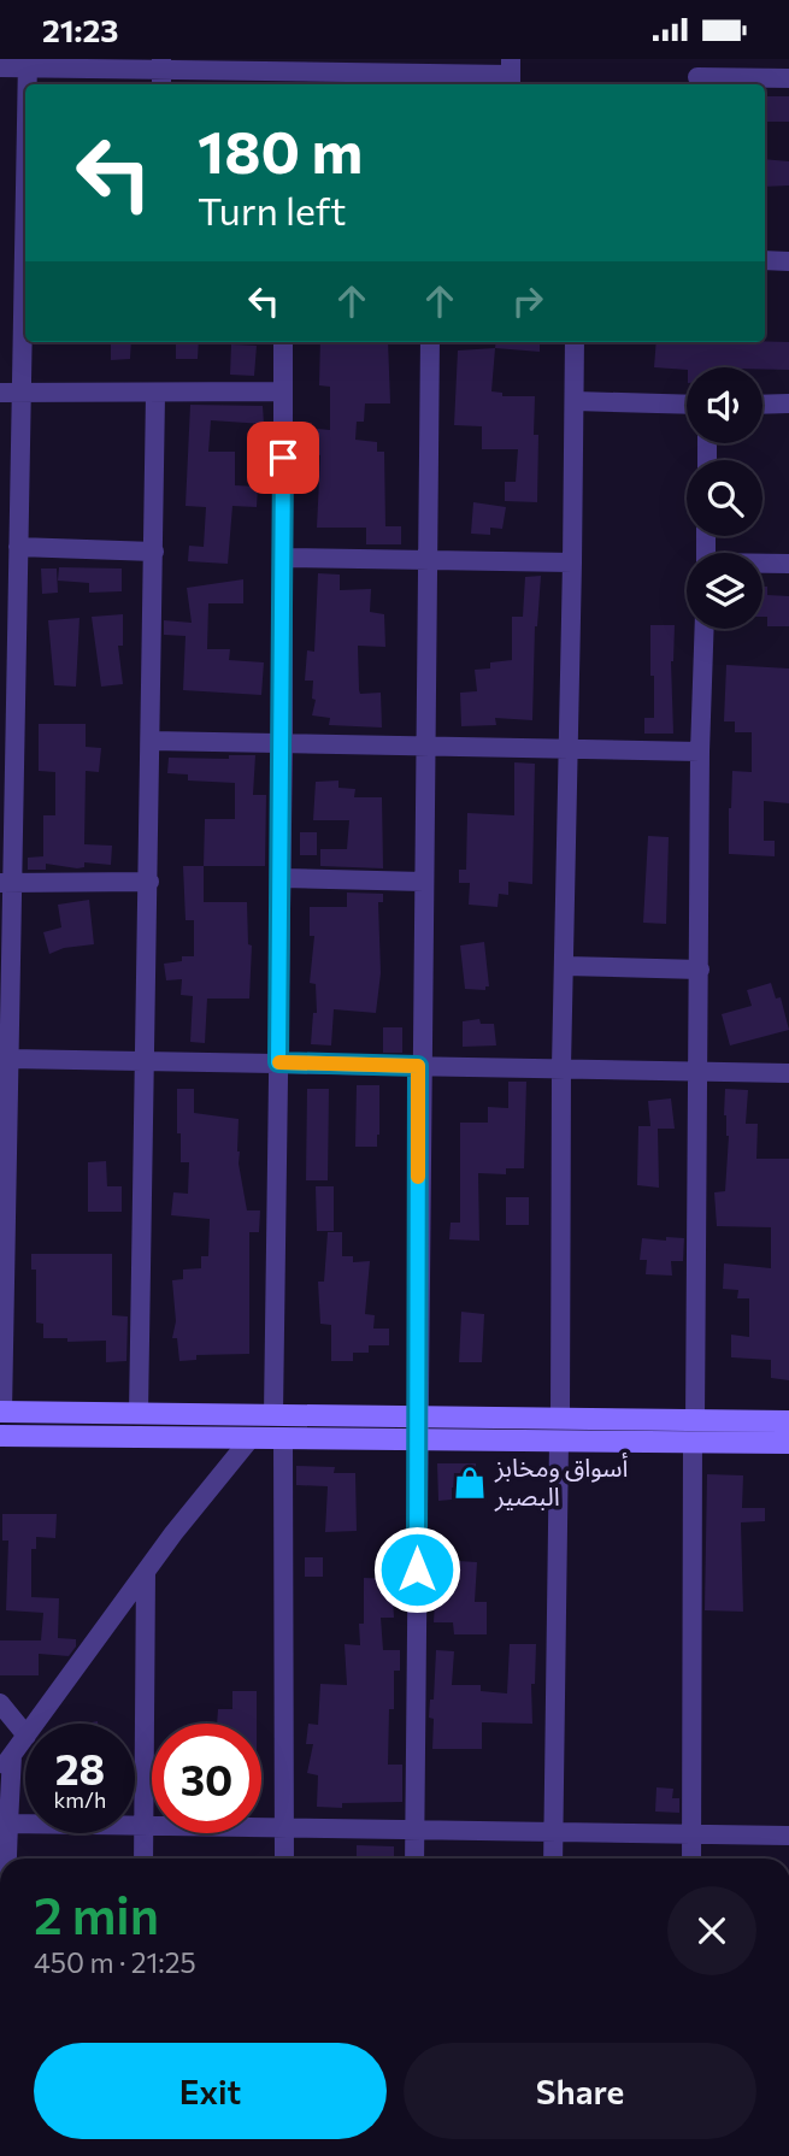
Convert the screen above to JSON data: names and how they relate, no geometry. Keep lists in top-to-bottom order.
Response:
{
  "places": {
    "shop": ["أسواق ومخابز البصير"]
  },
  "page": {
    "status": "21:23",
    "turn": ["180 m", "Turn left"],
    "speed": "28 km/h",
    "limit": "30",
    "heading": ["2 min", "450 m · 21:25"],
    "buttons": ["Exit", "Share"]
  }
}
